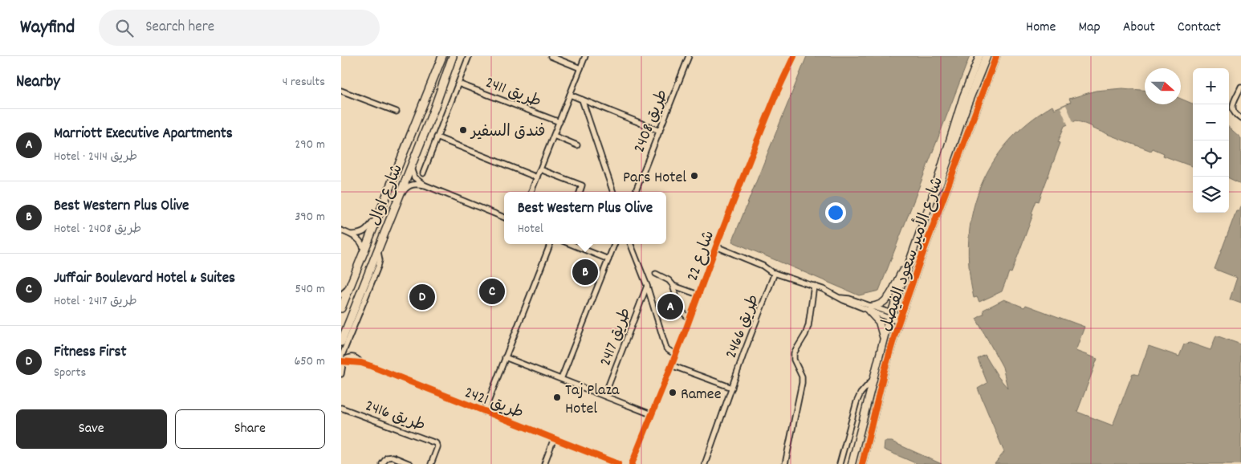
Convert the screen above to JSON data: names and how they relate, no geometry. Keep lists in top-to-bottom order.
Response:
{
  "streets": {
    "main road": ["شارع اوال"],
    "street": [
      "طريق 2411",
      "طريق 2408",
      "شارع الأمير سعود الفيصل",
      "شارع 22",
      "طريق 2466",
      "طريق 2417",
      "طريق 2421",
      "طريق 2416"
    ]
  },
  "places": [
    "فندق السفير",
    "Pars Hotel",
    "Ramee",
    "Taj Plaza Hotel"
  ],
  "north": "right",
  "page": {
    "header": "Wayfind",
    "search": "Search here",
    "nav": [
      "Home",
      "Map",
      "About",
      "Contact"
    ],
    "heading": ["Nearby", "4 results"],
    "map_buttons": ["+", "−"],
    "list": [
      {
        "mark": "A",
        "name": "Marriott Executive Apartments",
        "note": "Hotel · طريق 2414",
        "value": "290 m"
      },
      {
        "mark": "B",
        "name": "Best Western Plus Olive",
        "note": "Hotel · طريق 2408",
        "value": "390 m"
      },
      {
        "mark": "C",
        "name": "Juffair Boulevard Hotel & Suites",
        "note": "Hotel · طريق 2417",
        "value": "540 m"
      },
      {
        "mark": "D",
        "name": "Fitness First",
        "note": "Sports",
        "value": "650 m"
      }
    ],
    "popup": ["Best Western Plus Olive", "Hotel"],
    "pins": [
      "B",
      "C",
      "D",
      "A"
    ],
    "buttons": ["Save", "Share"]
  }
}
